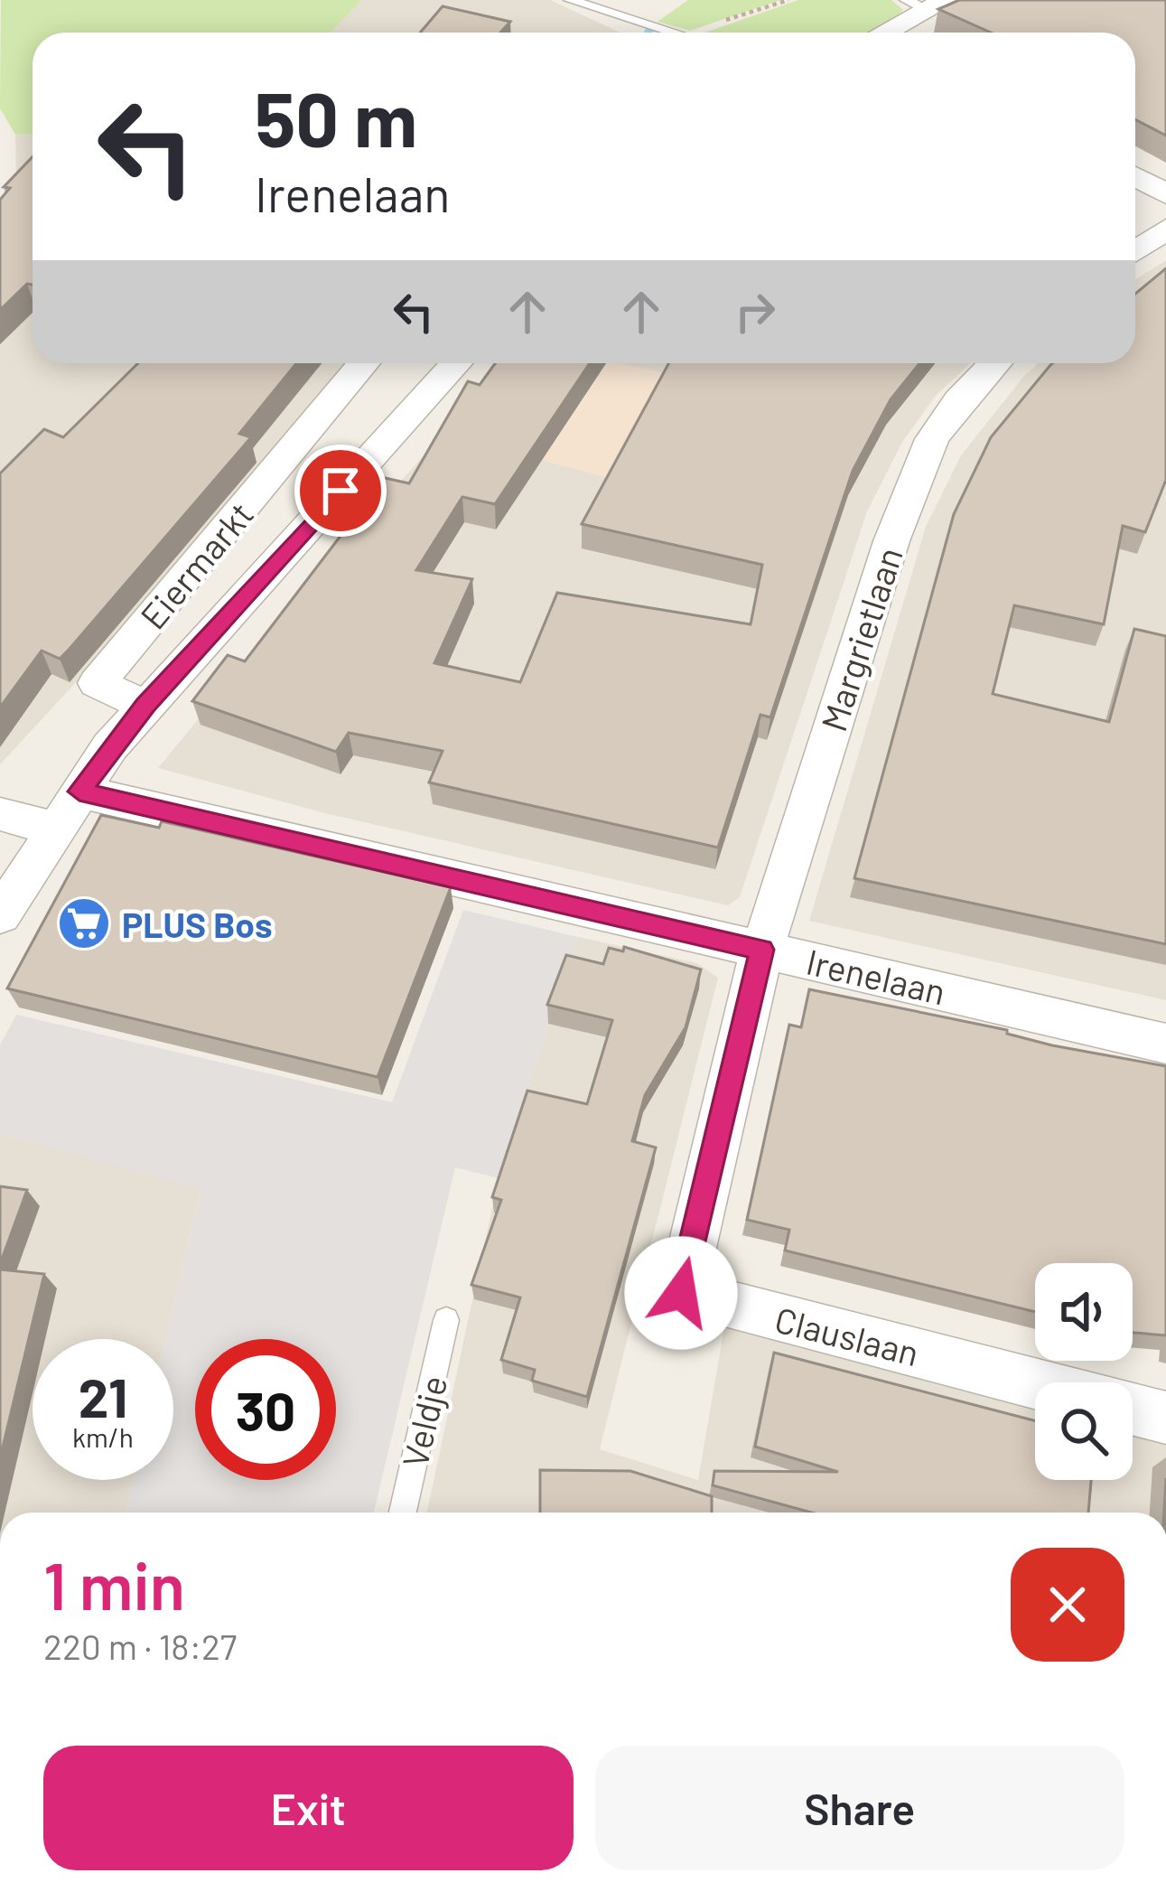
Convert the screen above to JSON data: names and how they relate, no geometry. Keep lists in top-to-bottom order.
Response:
{
  "streets": {
    "street": [
      "Eiermarkt",
      "Margrietlaan",
      "Irenelaan",
      "Clauslaan"
    ],
    "lane": ["Veldje"]
  },
  "crossings": [
    ["Eiermarkt", "Irenelaan"],
    ["Margrietlaan", "Irenelaan"],
    ["Margrietlaan", "Clauslaan"],
    ["Irenelaan", "Clauslaan"]
  ],
  "places": {
    "supermarket": ["PLUS Bos"]
  },
  "page": {
    "turn": ["50 m", "Irenelaan"],
    "speed": "21 km/h",
    "limit": "30",
    "heading": ["1 min", "220 m · 18:27"],
    "buttons": ["Exit", "Share"]
  }
}
